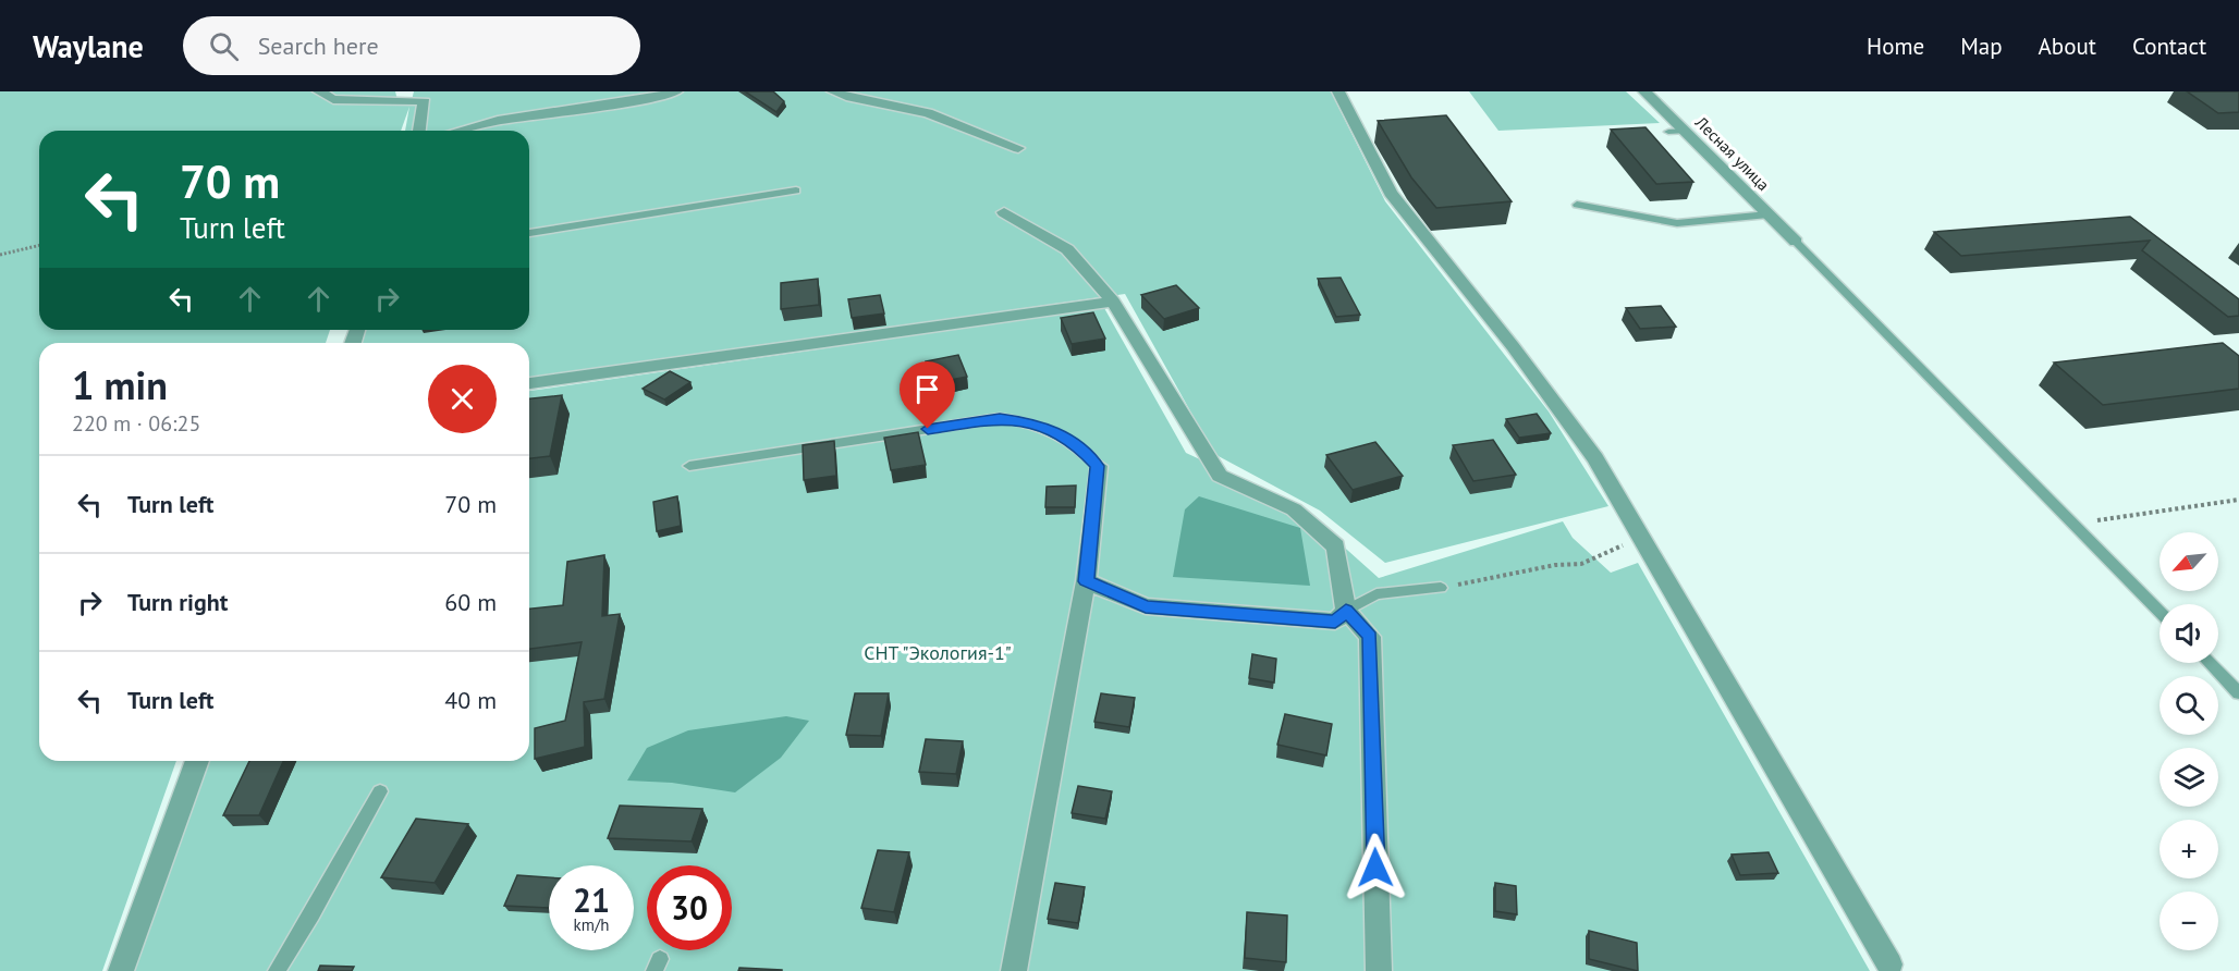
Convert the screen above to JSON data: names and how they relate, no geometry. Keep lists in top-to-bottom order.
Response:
{
  "streets": {
    "street": ["Лесная улица"]
  },
  "parks": ["СНТ \"Экология-1\""],
  "north": "bottom left",
  "page": {
    "header": "Waylane",
    "search": "Search here",
    "nav": [
      "Home",
      "Map",
      "About",
      "Contact"
    ],
    "turn": ["70 m", "Turn left"],
    "heading": ["1 min", "220 m · 06:25"],
    "list": [
      {
        "name": "Turn left",
        "value": "70 m"
      },
      {
        "name": "Turn right",
        "value": "60 m"
      },
      {
        "name": "Turn left",
        "value": "40 m"
      }
    ],
    "map_buttons": ["+", "−"],
    "speed": "21 km/h",
    "limit": "30"
  }
}
